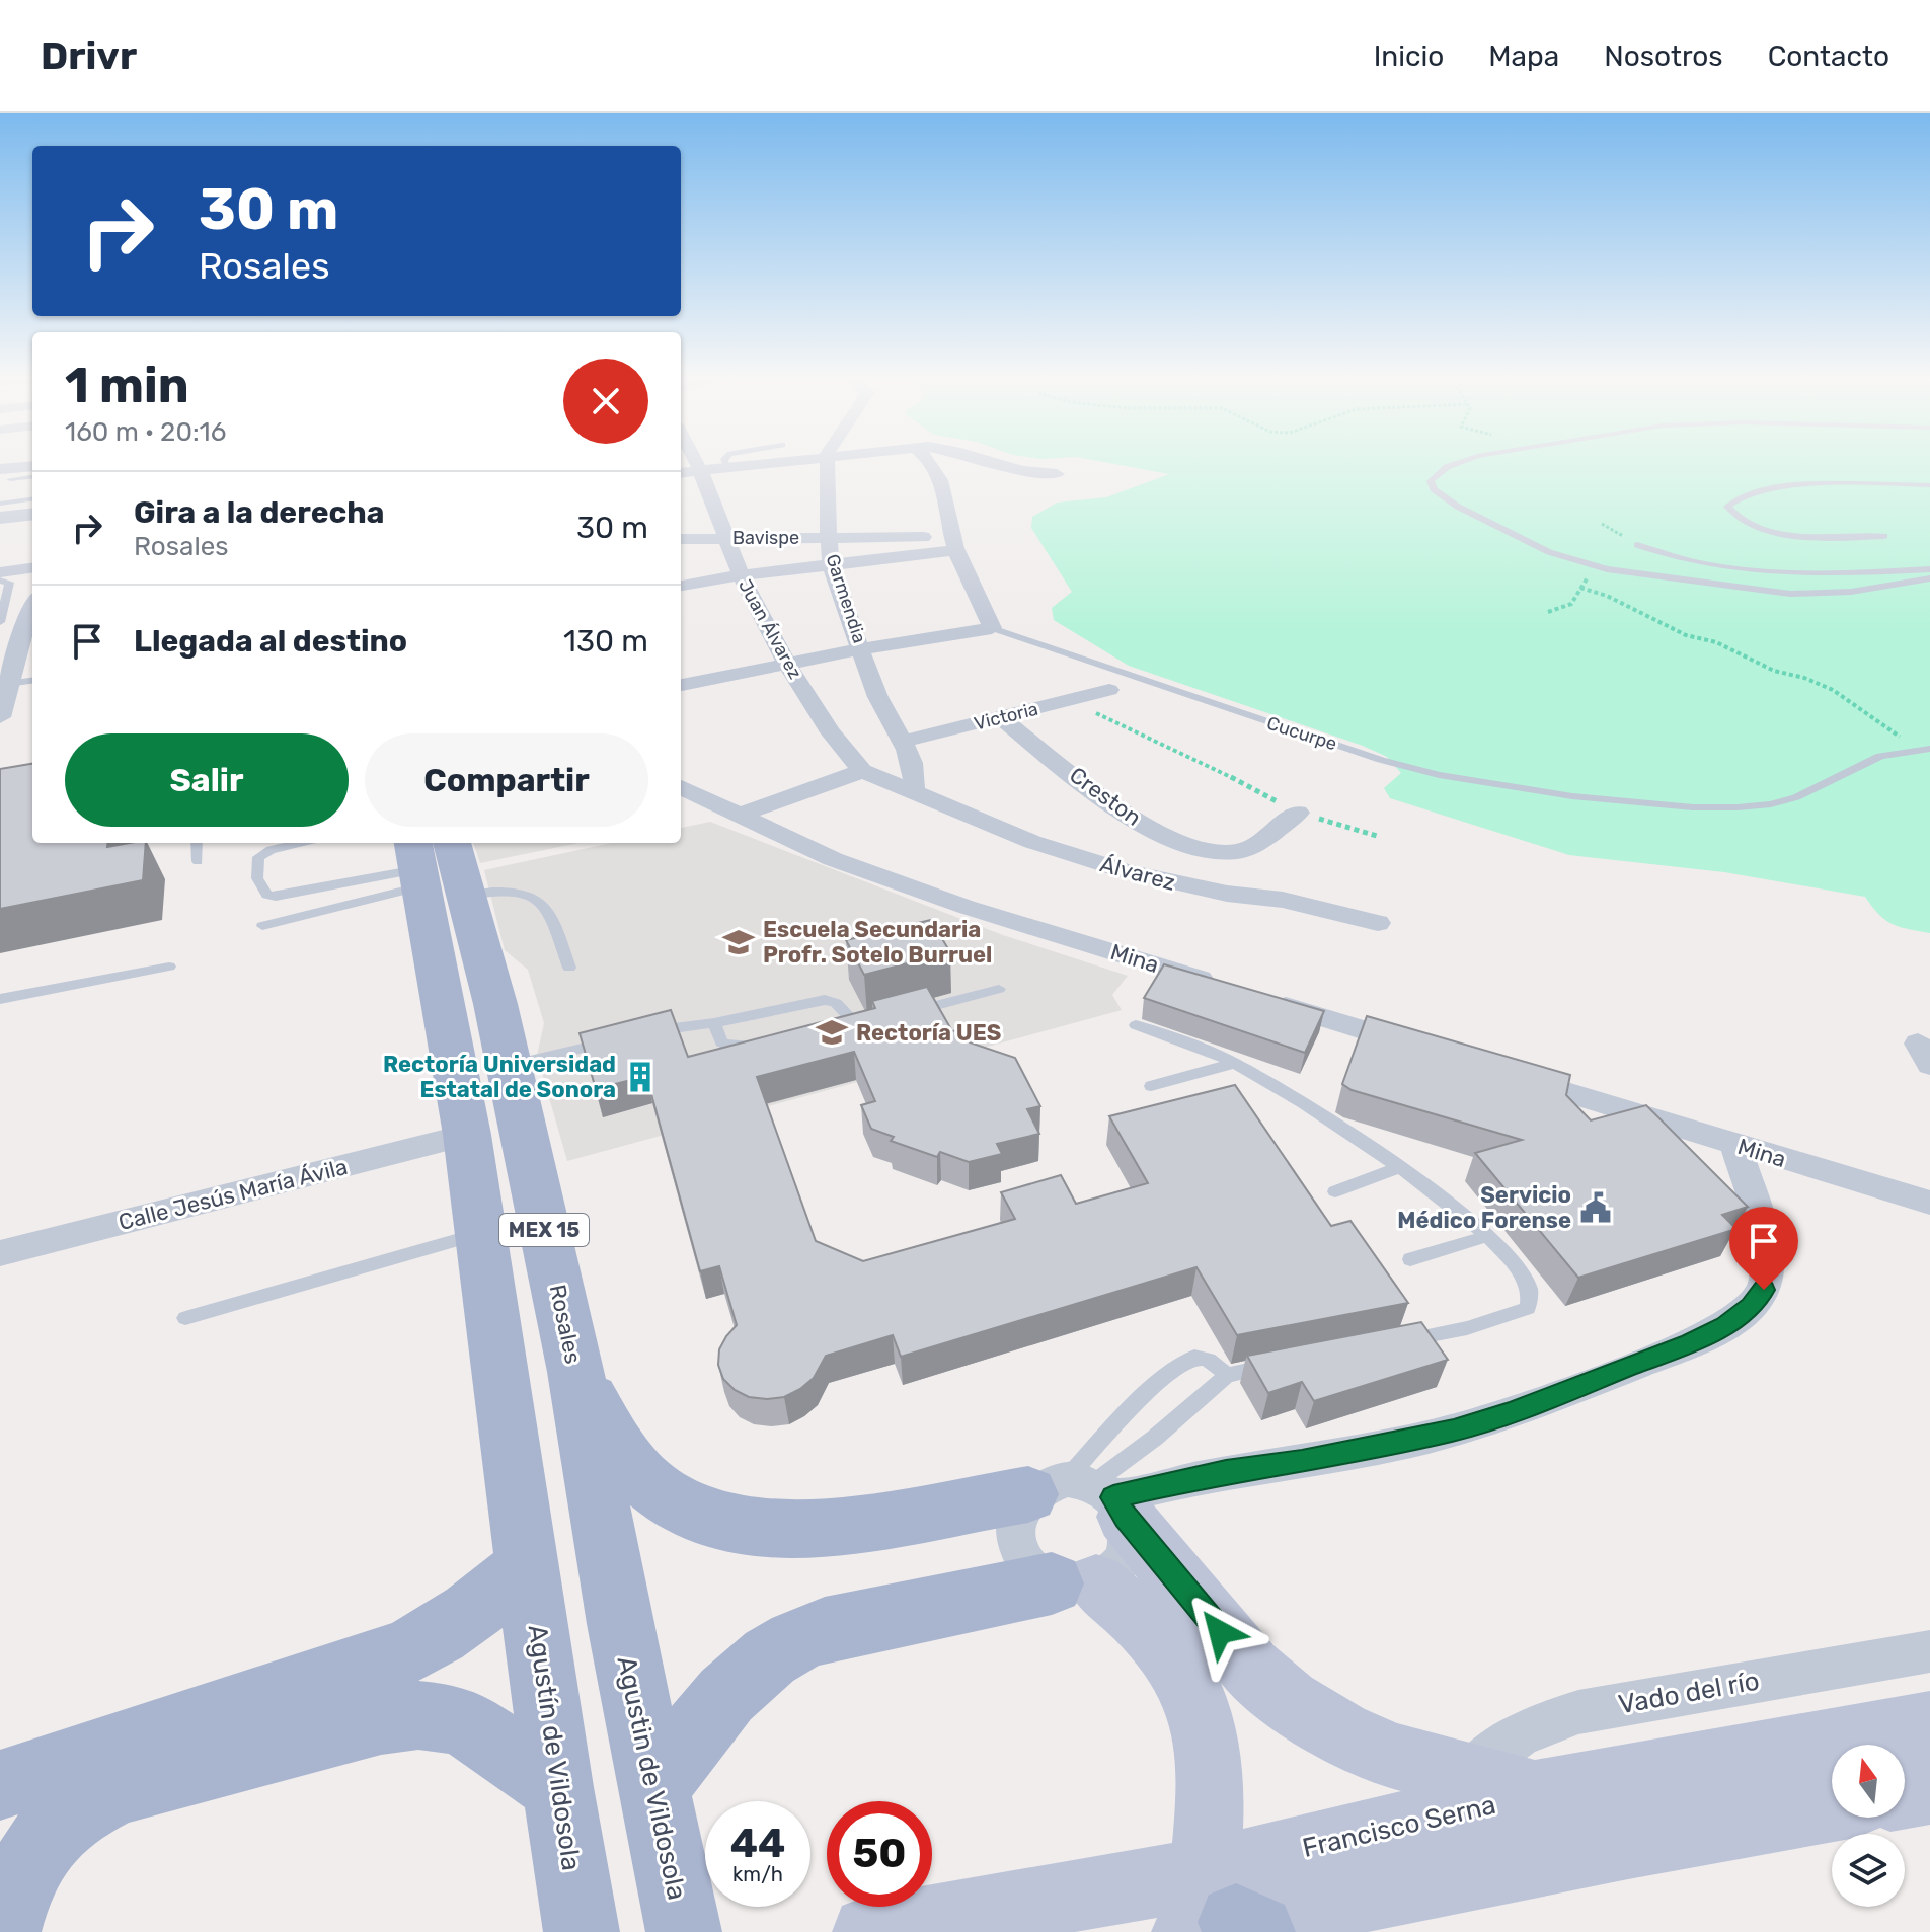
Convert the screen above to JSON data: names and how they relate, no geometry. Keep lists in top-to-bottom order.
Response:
{
  "streets": {
    "main road": [
      "MEX 15",
      "Rosales",
      "Agustín de Vildosola",
      "Agustin de Vildosola",
      "Francisco Serna"
    ],
    "street": [
      "Bavispe",
      "Garmendia",
      "Juan Álvarez",
      "Victoria",
      "Cucurpe",
      "Creston",
      "Álvarez",
      "Mina",
      "Calle Jesús María Ávila",
      "Vado del río"
    ]
  },
  "crossings": [
    ["Bavispe", "Garmendia"],
    ["Bavispe", "Juan Álvarez"],
    ["Garmendia", "Juan Álvarez"],
    ["Garmendia", "Victoria"],
    ["Garmendia", "Cucurpe"],
    ["Garmendia", "Álvarez"],
    ["Juan Álvarez", "Cucurpe"],
    ["Juan Álvarez", "Álvarez"],
    ["Victoria", "Creston"],
    ["Calle Jesús María Ávila", "MEX 15"],
    ["MEX 15", "Rosales"],
    ["MEX 15", "Agustín de Vildosola"],
    ["Rosales", "Agustin de Vildosola"]
  ],
  "places": {
    "school or university": ["Escuela Secundaria Profr. Sotelo Burruel", "Rectoría UES"],
    "building": ["Rectoría Universidad Estatal de Sonora"],
    "public building": ["Servicio Médico Forense"]
  },
  "north": "top",
  "page": {
    "header": "Drivr",
    "nav": [
      "Inicio",
      "Mapa",
      "Nosotros",
      "Contacto"
    ],
    "turn": ["30 m", "Rosales"],
    "heading": ["1 min", "160 m · 20:16"],
    "list": [
      {
        "name": "Gira a la derecha",
        "note": "Rosales",
        "value": "30 m"
      },
      {
        "name": "Llegada al destino",
        "value": "130 m"
      }
    ],
    "buttons": ["Salir", "Compartir"],
    "speed": "44 km/h",
    "limit": "50"
  }
}
